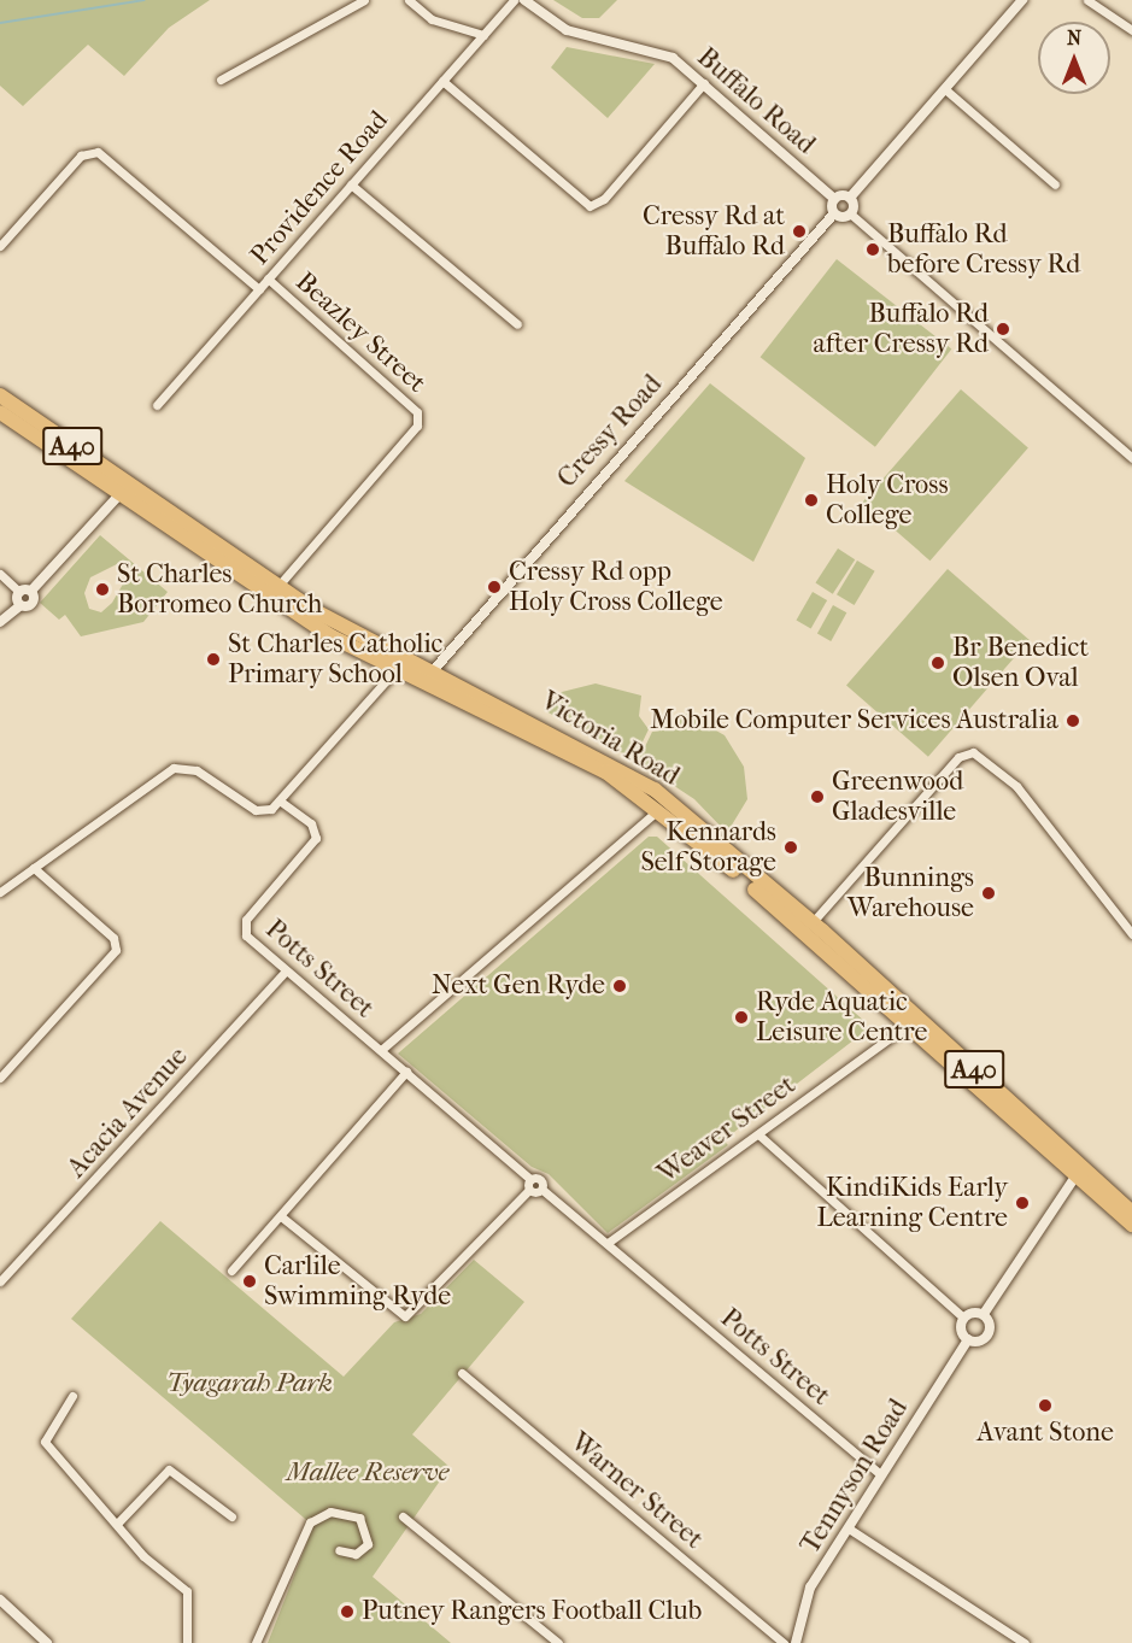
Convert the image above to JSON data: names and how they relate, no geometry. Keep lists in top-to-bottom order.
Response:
{
  "streets": {
    "highway": ["A40", "Victoria Road"],
    "street": [
      "Buffalo Road",
      "Providence Road",
      "Beazley Street",
      "Cressy Road",
      "Potts Street",
      "Acacia Avenue",
      "Weaver Street",
      "Tennyson Road",
      "Warner Street"
    ]
  },
  "crossings": [
    ["Providence Road", "Beazley Street"],
    ["Beazley Street", "Victoria Road"],
    ["Cressy Road", "Victoria Road"],
    ["Victoria Road", "Weaver Street"],
    ["Potts Street", "Acacia Avenue"],
    ["Potts Street", "Weaver Street"],
    ["Potts Street", "Tennyson Road"]
  ],
  "parks": ["Tyagarah Park", "Mallee Reserve"],
  "places": [
    "Cressy Rd at Buffalo Rd",
    "Buffalo Rd before Cressy Rd",
    "Buffalo Rd after Cressy Rd",
    "Holy Cross College",
    "Cressy Rd opp Holy Cross College",
    "St Charles Borromeo Church",
    "St Charles Catholic Primary School",
    "Br Benedict Olsen Oval",
    "Mobile Computer Services Australia",
    "Greenwood Gladesville",
    "Kennards Self Storage",
    "Bunnings Warehouse",
    "Next Gen Ryde",
    "Ryde Aquatic Leisure Centre",
    "KindiKids Early Learning Centre",
    "Carlile Swimming Ryde",
    "Avant Stone",
    "Putney Rangers Football Club"
  ],
  "north": "top"
}
